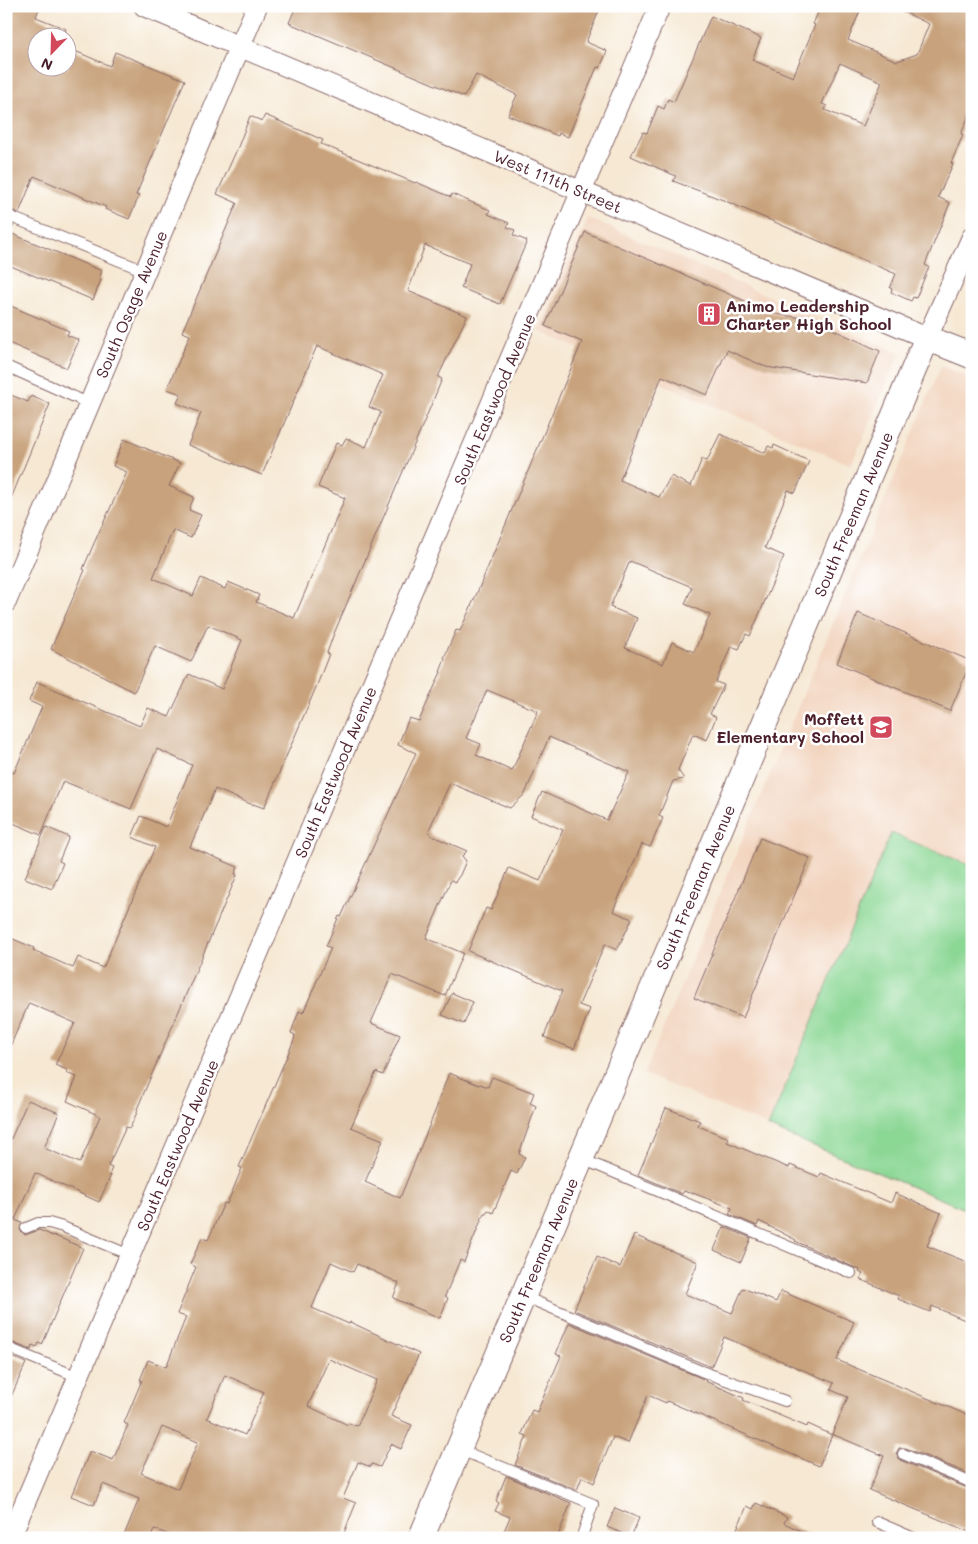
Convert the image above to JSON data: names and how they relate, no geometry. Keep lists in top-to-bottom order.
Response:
{
  "streets": {
    "street": [
      "West 111th Street",
      "South Osage Avenue",
      "South Eastwood Avenue",
      "South Freeman Avenue"
    ]
  },
  "crossings": [
    ["West 111th Street", "South Osage Avenue"],
    ["West 111th Street", "South Eastwood Avenue"],
    ["West 111th Street", "South Freeman Avenue"]
  ],
  "places": {
    "building": ["Animo Leadership Charter High School"],
    "school or university": ["Moffett Elementary School"]
  },
  "north": "bottom left"
}
